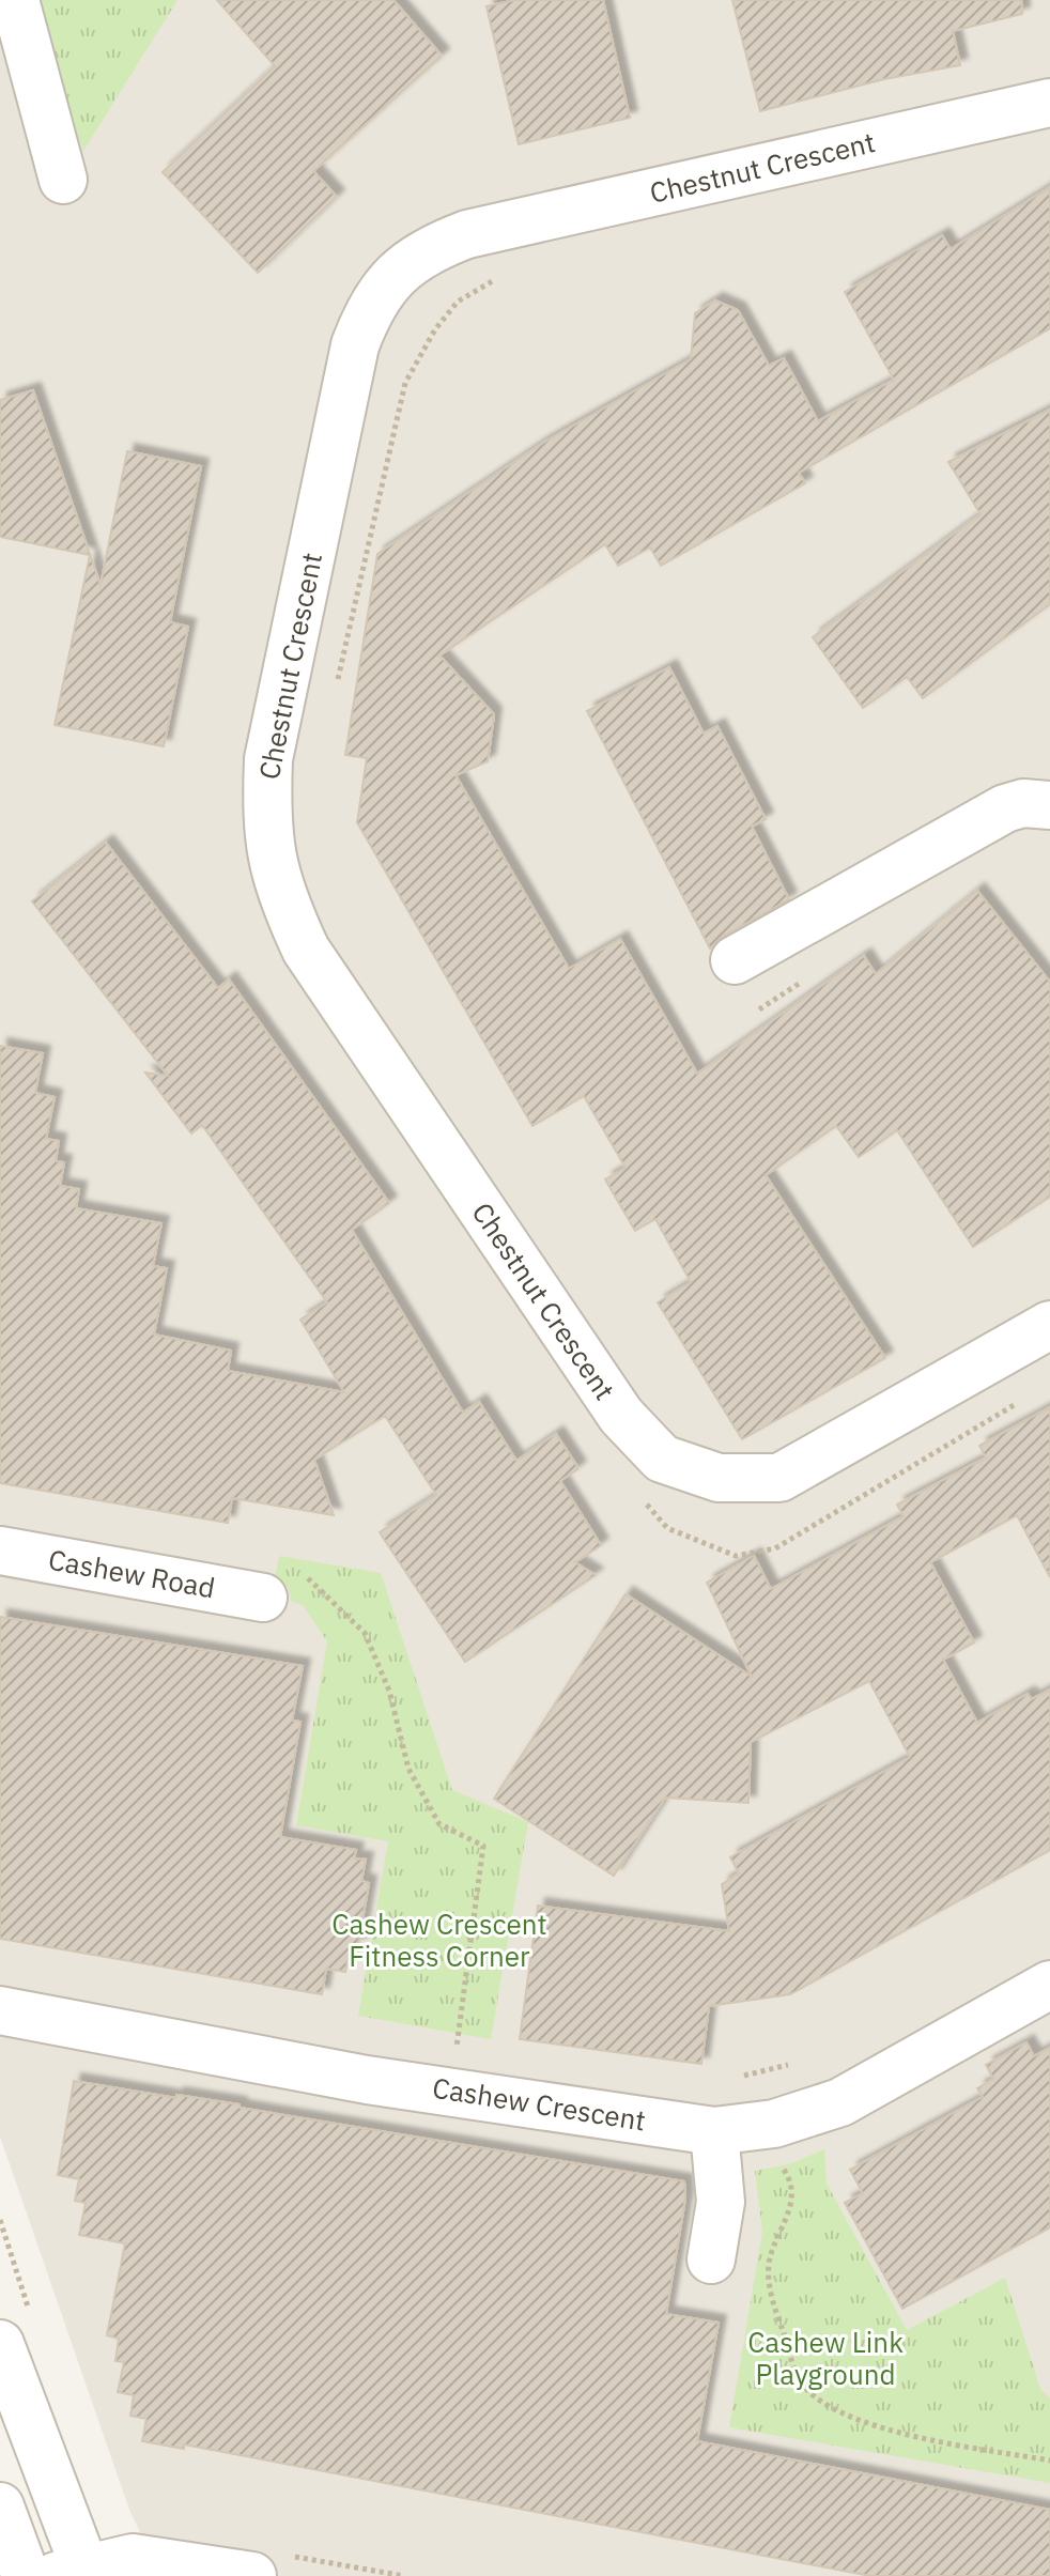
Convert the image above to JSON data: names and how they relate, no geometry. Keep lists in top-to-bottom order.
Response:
{
  "streets": {
    "street": ["Chestnut Crescent", "Cashew Road", "Cashew Crescent"]
  },
  "parks": ["Cashew Crescent Fitness Corner", "Cashew Link Playground"]
}
